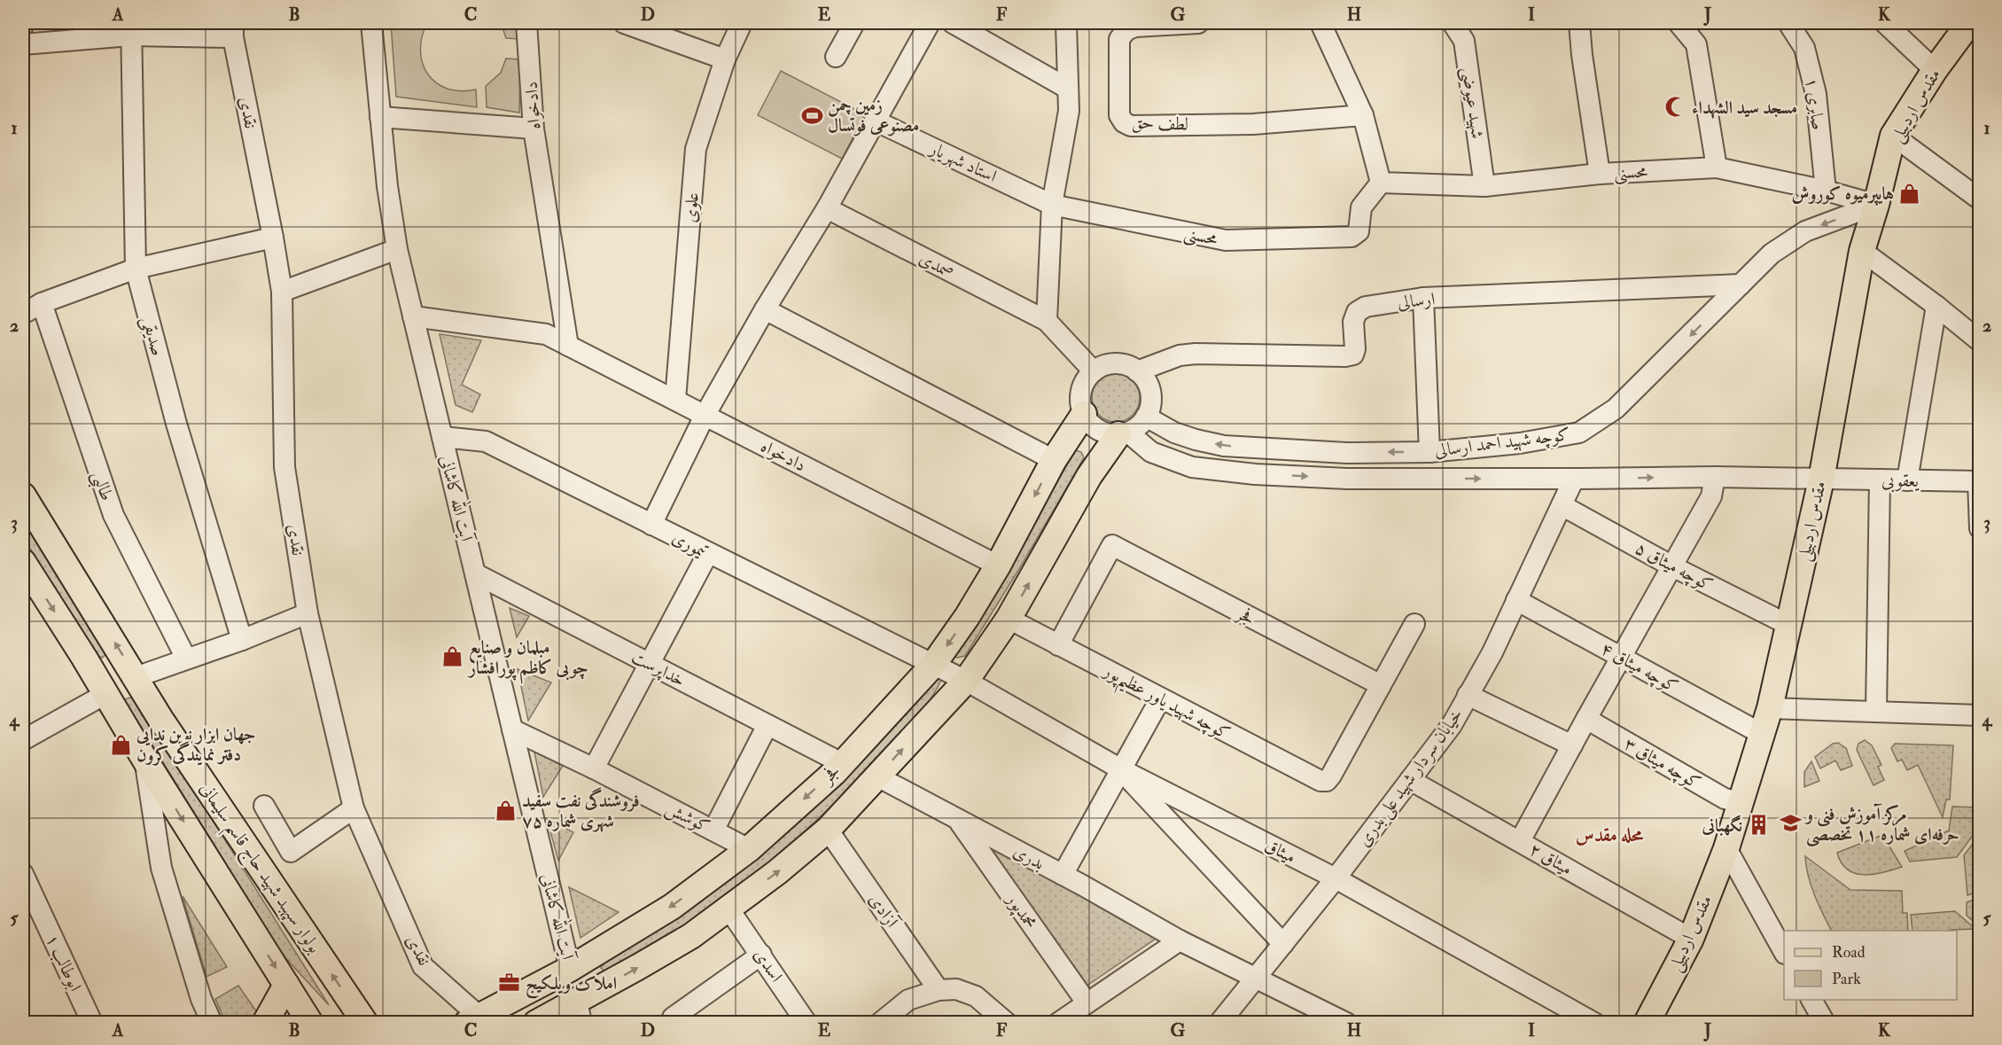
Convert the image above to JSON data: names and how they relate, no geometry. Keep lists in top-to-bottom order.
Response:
{
  "streets": {
    "main road": ["مقدس اردبیلی", "فجر", "بولوار سپهبد شهید حاج قاسم سلیمانی"],
    "street": [
      "شهید عیوضی",
      "صابری ۱",
      "دادخواه",
      "نقدی",
      "لطف حق",
      "استاد شهریار",
      "محسنی",
      "علوی",
      "صمدی",
      "ارسالی",
      "صدیقی",
      "کوچه شهید احمد ارسالی",
      "یعقوبی",
      "طالبی",
      "آیت الله کاشانی",
      "تیموری",
      "کوچه میثاق ۵",
      "کوچه میثاق ۴",
      "خداپرست",
      "کوچه شهید یاور عظیم‌پور",
      "کوچه میثاق ۳",
      "خیابان سردار شهید علی بدری",
      "کوشش",
      "میثاق",
      "بدری",
      "میثاق ۲",
      "آزادی",
      "محمدپور",
      "ابوطالب ۱",
      "اسدی"
    ]
  },
  "crossings": [
    ["شهید عیوضی", "محسنی"],
    ["صابری ۱", "محسنی"],
    ["دادخواه", "علوی"],
    ["دادخواه", "آیت الله کاشانی"],
    ["دادخواه", "فجر"],
    ["مقدس اردبیلی", "محسنی"],
    ["مقدس اردبیلی", "کوچه شهید احمد ارسالی"],
    ["مقدس اردبیلی", "یعقوبی"],
    ["مقدس اردبیلی", "کوچه میثاق ۵"],
    ["مقدس اردبیلی", "کوچه میثاق ۴"],
    ["مقدس اردبیلی", "کوچه میثاق ۳"],
    ["مقدس اردبیلی", "میثاق ۲"],
    ["نقدی", "فجر"],
    ["استاد شهریار", "محسنی"],
    ["محسنی", "کوچه شهید احمد ارسالی"],
    ["ارسالی", "کوچه شهید احمد ارسالی"],
    ["ارسالی", "فجر"],
    ["کوچه شهید احمد ارسالی", "یعقوبی"],
    ["کوچه شهید احمد ارسالی", "فجر"],
    ["کوچه شهید احمد ارسالی", "خیابان سردار شهید علی بدری"],
    ["آیت الله کاشانی", "تیموری"],
    ["آیت الله کاشانی", "فجر"],
    ["آیت الله کاشانی", "خداپرست"],
    ["آیت الله کاشانی", "کوشش"],
    ["تیموری", "فجر"],
    ["تیموری", "میثاق"],
    ["کوچه میثاق ۵", "خیابان سردار شهید علی بدری"],
    ["فجر", "خداپرست"],
    ["فجر", "کوچه شهید یاور عظیم‌پور"],
    ["فجر", "کوشش"],
    ["فجر", "میثاق"],
    ["فجر", "بدری"],
    ["فجر", "آزادی"],
    ["فجر", "اسدی"],
    ["کوچه میثاق ۴", "خیابان سردار شهید علی بدری"],
    ["خیابان سردار شهید علی بدری", "میثاق"],
    ["خیابان سردار شهید علی بدری", "بدری"],
    ["خیابان سردار شهید علی بدری", "میثاق ۲"],
    ["بدری", "محمدپور"]
  ],
  "districts": ["محله مقدس"],
  "places": {
    "mosque": ["مسجد سید الشهداء"],
    "sports": ["زمین چمن مصنوعی فوتسال"],
    "shop": [
      "هایپرمیوه کوروش",
      "مبلمان و صنایع چوبی کاظم پورافشار",
      "جهان ابزار نوین ندایی دفتر نمایندگی کرون",
      "فروشندگی نفت سفید شهری شماره ۷۵"
    ],
    "school or university": ["مرکز آموزش فنی و حرفه‌ای شماره ۱۱ تخصصی"],
    "building": ["نگهبانی"],
    "office": ["املاک ویلکیج"]
  },
  "legend": ["Road", "Park"],
  "grid": {
    "columns": [
      "A",
      "B",
      "C",
      "D",
      "E",
      "F",
      "G",
      "H",
      "I",
      "J",
      "K"
    ],
    "rows": [
      "1",
      "2",
      "3",
      "4",
      "5"
    ]
  }
}
